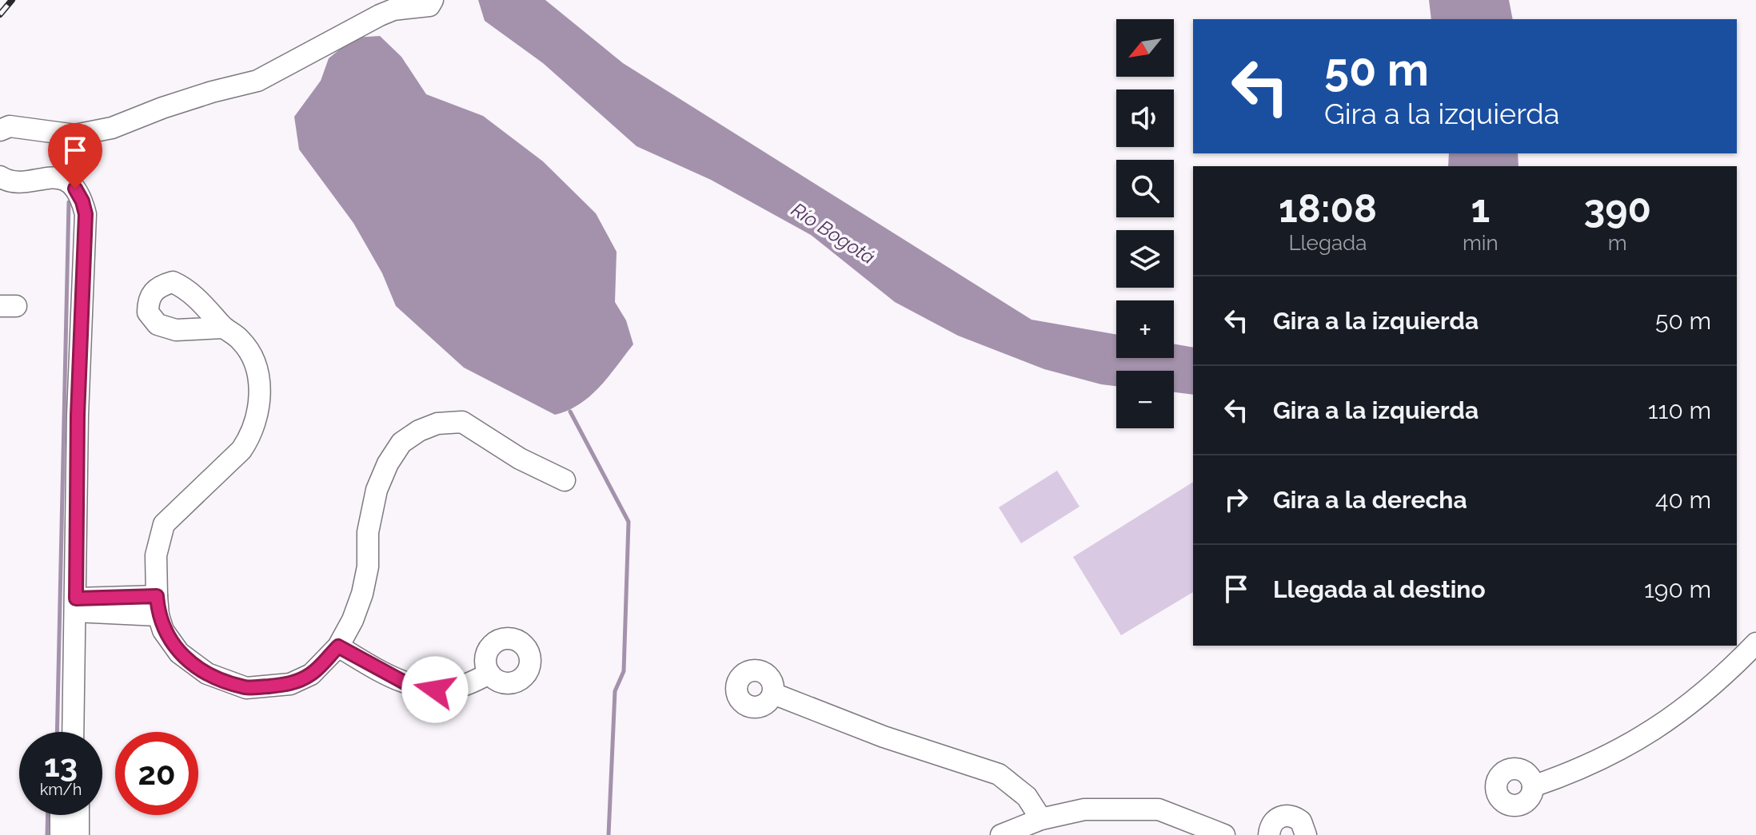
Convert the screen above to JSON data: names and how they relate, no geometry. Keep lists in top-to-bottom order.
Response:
{
  "water": ["Río Bogotá"],
  "north": "bottom left",
  "page": {
    "map_buttons": ["+", "−"],
    "turn": ["50 m", "Gira a la izquierda"],
    "eta": [
      "18:08",
      "Llegada",
      "1",
      "min",
      "390",
      "m"
    ],
    "list": [
      {
        "name": "Gira a la izquierda",
        "value": "50 m"
      },
      {
        "name": "Gira a la izquierda",
        "value": "110 m"
      },
      {
        "name": "Gira a la derecha",
        "value": "40 m"
      },
      {
        "name": "Llegada al destino",
        "value": "190 m"
      }
    ],
    "speed": "13 km/h",
    "limit": "20"
  }
}
